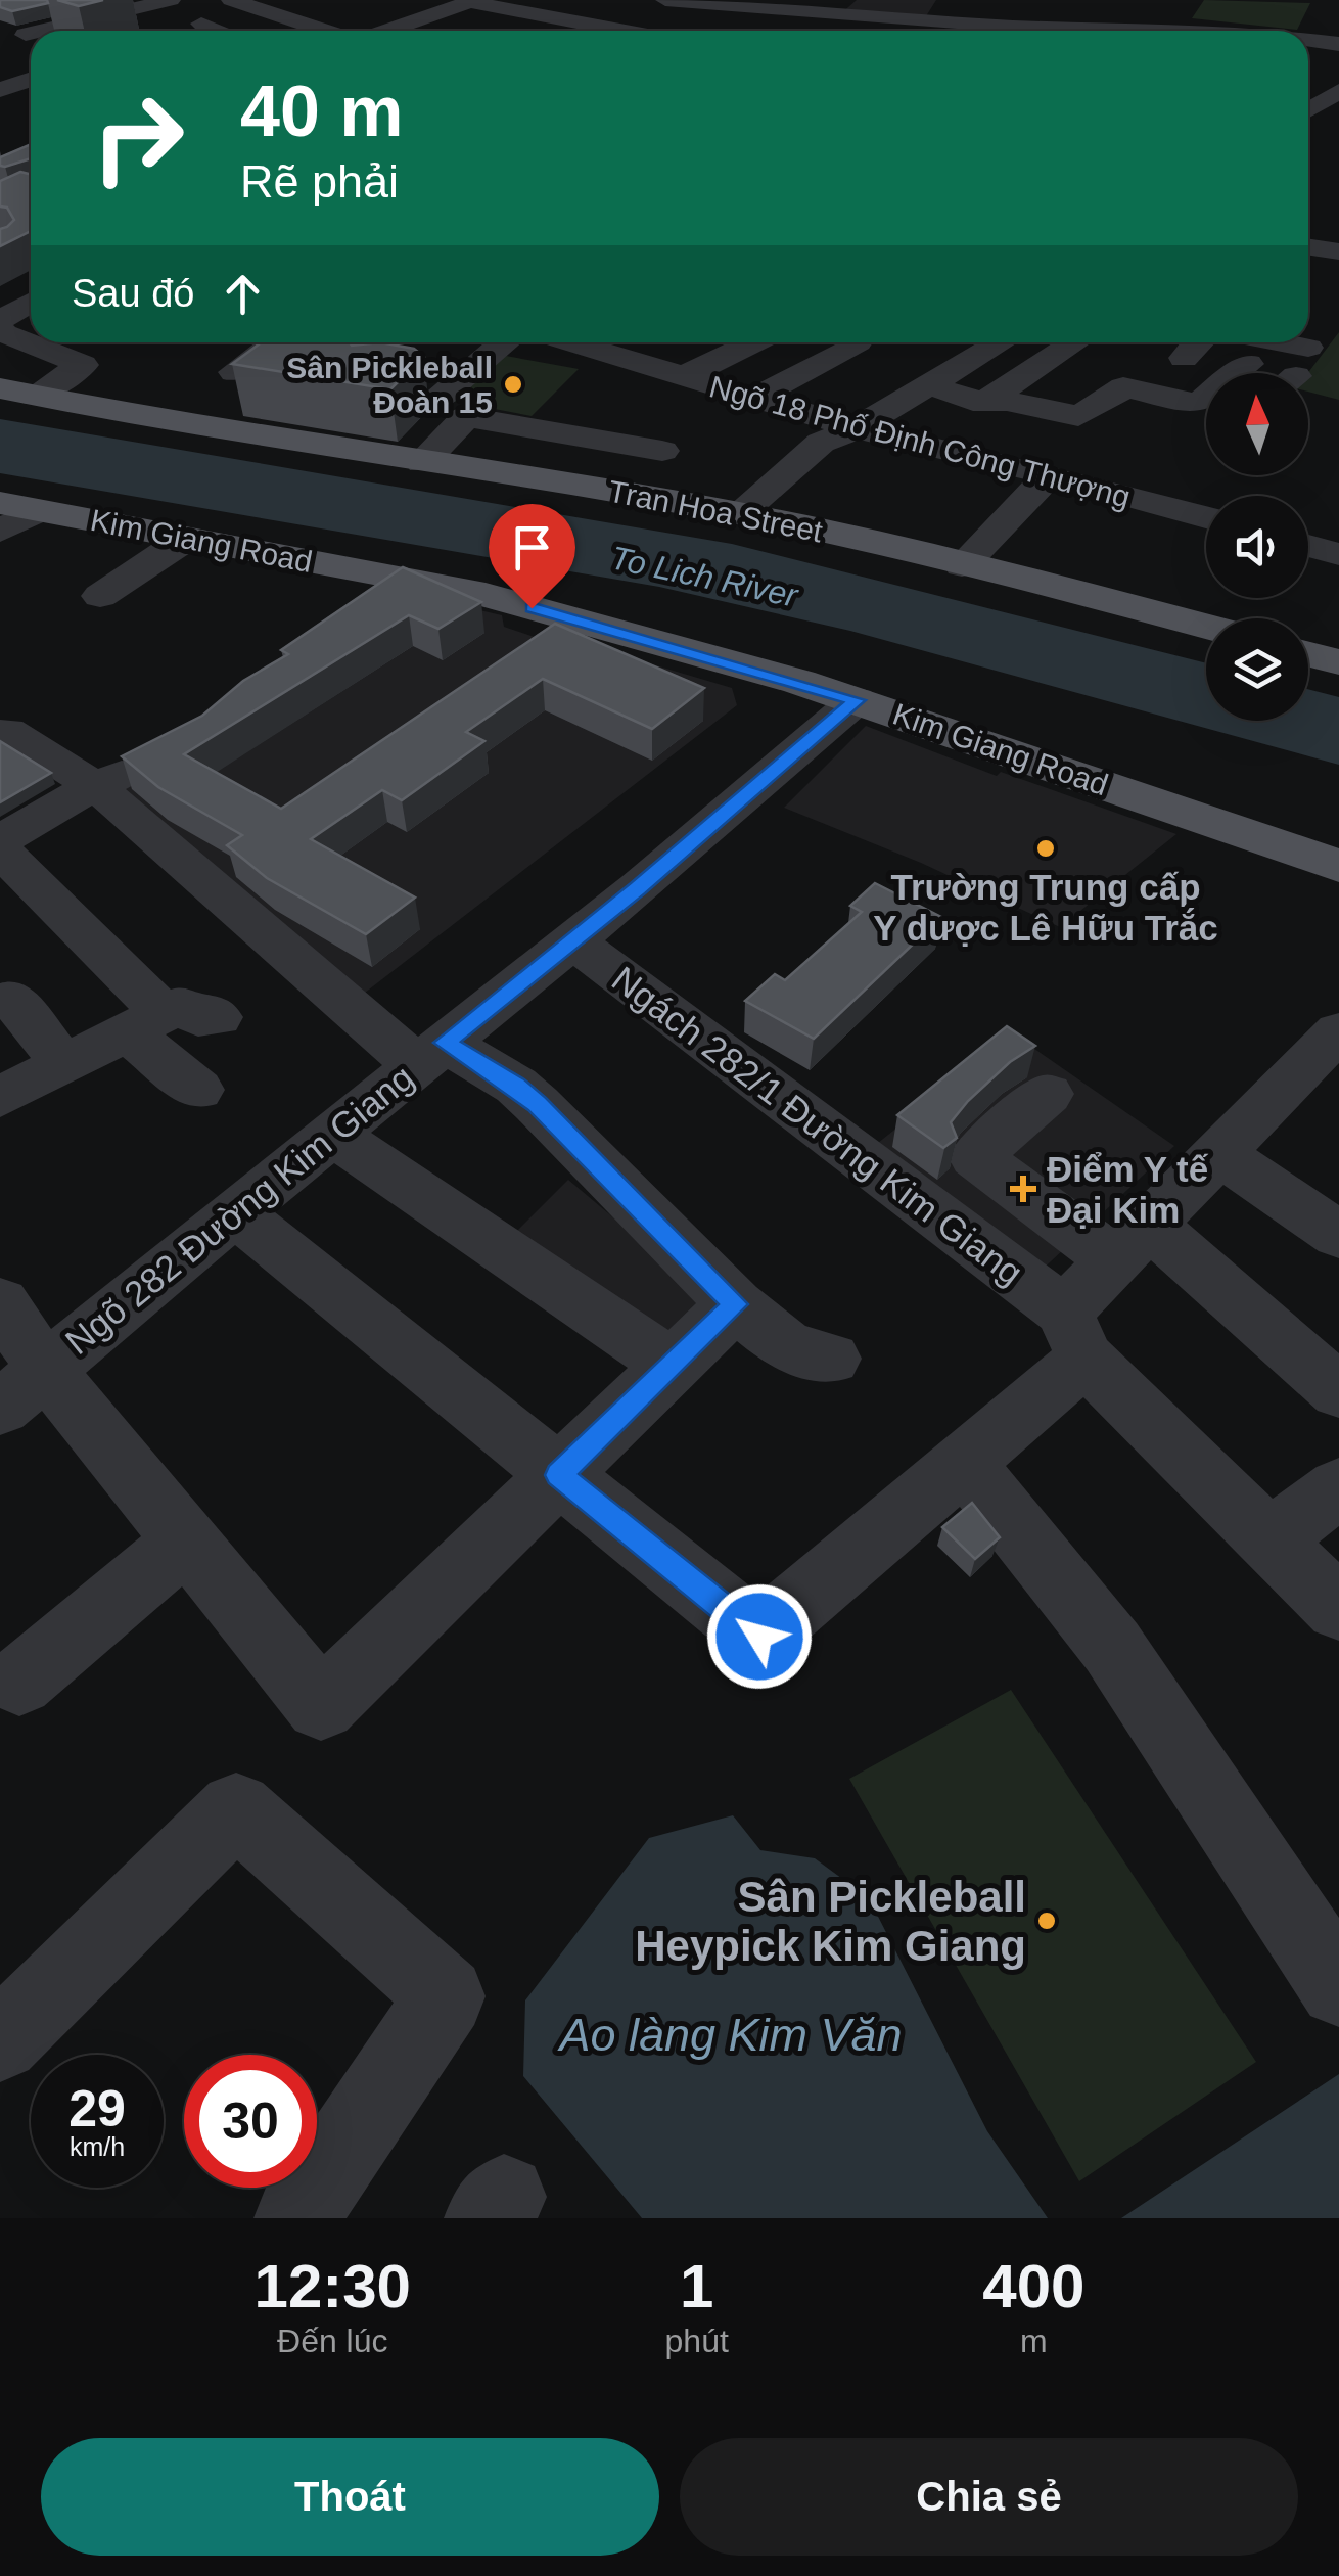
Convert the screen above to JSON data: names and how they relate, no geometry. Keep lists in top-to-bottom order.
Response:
{
  "streets": {
    "main road": ["Tran Hoa Street", "Kim Giang Road"],
    "street": ["Ngõ 18 Phố Định Công Thượng", "Ngách 282/1 Đường Kim Giang", "Ngõ 282 Đường Kim Giang"]
  },
  "crossings": [
    ["Kim Giang Road", "Ngõ 282 Đường Kim Giang"],
    ["Ngách 282/1 Đường Kim Giang", "Ngõ 282 Đường Kim Giang"]
  ],
  "water": ["To Lich River", "Ao làng Kim Văn"],
  "places": {
    "other": ["Sân Pickleball Đoàn 15", "Trường Trung cấp Y dược Lê Hữu Trắc", "Sân Pickleball Heypick Kim Giang"],
    "health": ["Điểm Y tế Đại Kim"]
  },
  "north": "top",
  "page": {
    "turn": ["40 m", "Rẽ phải"],
    "then": "Sau đó",
    "speed": "29 km/h",
    "limit": "30",
    "eta": [
      "12:30",
      "Đến lúc",
      "1",
      "phút",
      "400",
      "m"
    ],
    "buttons": ["Thoát", "Chia sẻ"]
  }
}
